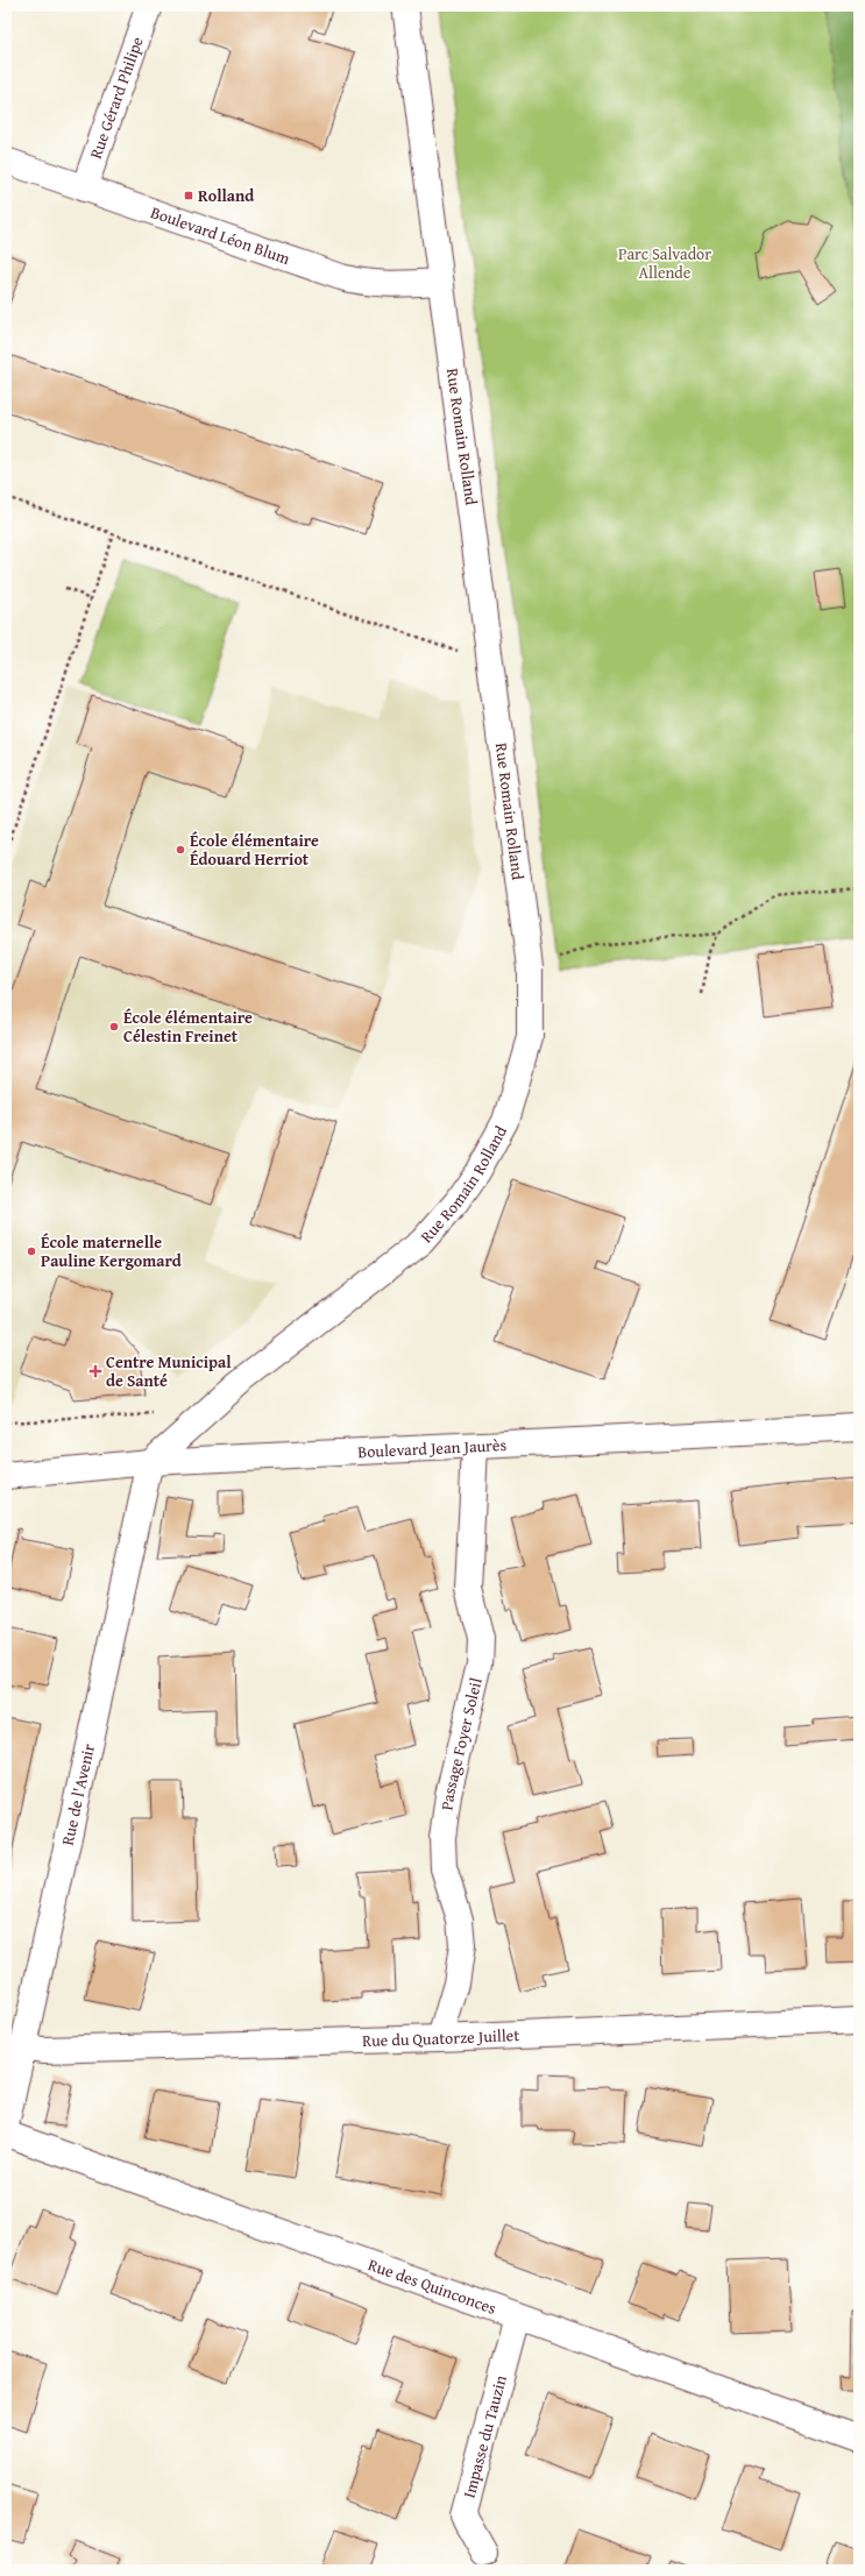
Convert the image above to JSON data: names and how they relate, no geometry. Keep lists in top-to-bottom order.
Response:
{
  "streets": {
    "street": [
      "Rue Gérard Philipe",
      "Boulevard Léon Blum",
      "Rue Romain Rolland",
      "Boulevard Jean Jaurès",
      "Passage Foyer Soleil",
      "Rue de l'Avenir",
      "Rue du Quatorze Juillet",
      "Rue des Quinconces",
      "Impasse du Tauzin"
    ]
  },
  "crossings": [
    ["Rue Gérard Philipe", "Boulevard Léon Blum"],
    ["Boulevard Léon Blum", "Rue Romain Rolland"],
    ["Rue Romain Rolland", "Boulevard Jean Jaurès"],
    ["Rue Romain Rolland", "Rue de l'Avenir"],
    ["Boulevard Jean Jaurès", "Passage Foyer Soleil"],
    ["Boulevard Jean Jaurès", "Rue de l'Avenir"],
    ["Passage Foyer Soleil", "Rue du Quatorze Juillet"],
    ["Rue de l'Avenir", "Rue du Quatorze Juillet"],
    ["Rue des Quinconces", "Impasse du Tauzin"]
  ],
  "parks": ["Parc Salvador Allende"],
  "places": {
    "transit": ["Rolland"],
    "other": ["École élémentaire Édouard Herriot", "École élémentaire Célestin Freinet", "École maternelle Pauline Kergomard"],
    "health": ["Centre Municipal de Santé"]
  }
}
